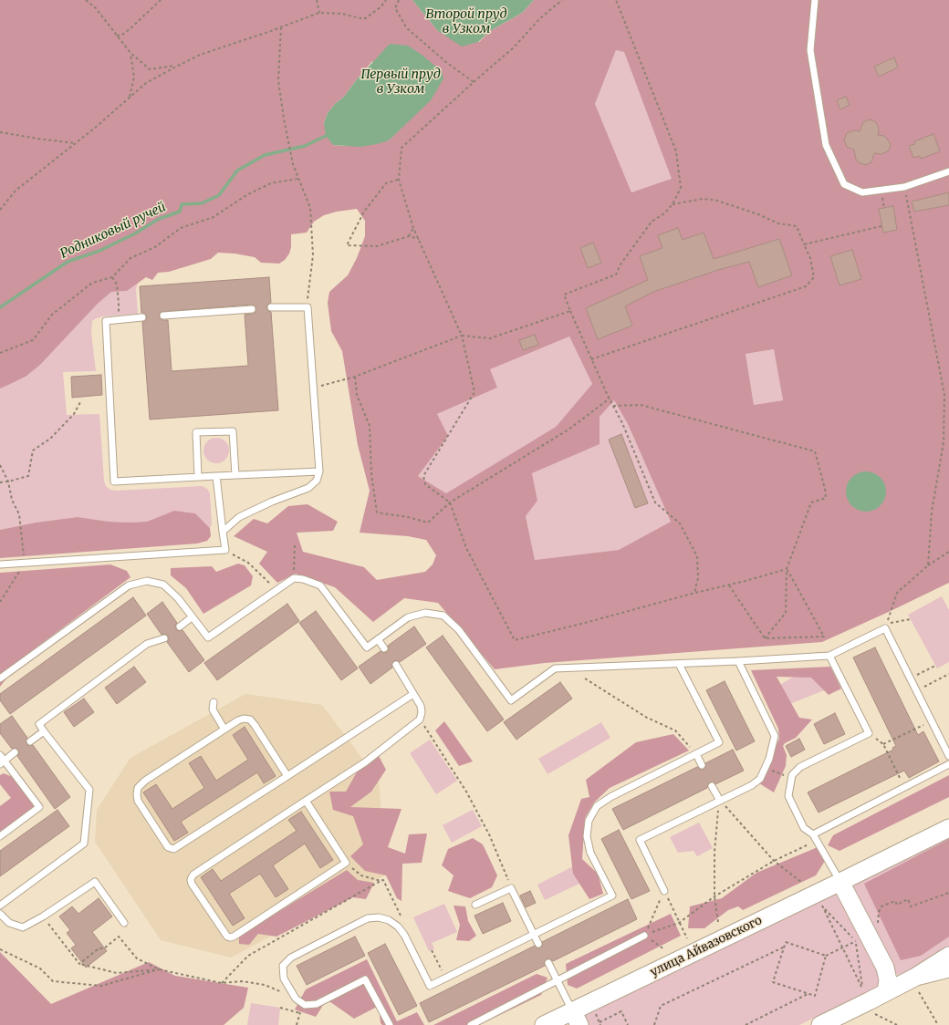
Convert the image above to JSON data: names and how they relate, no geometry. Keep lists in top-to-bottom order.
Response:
{
  "streets": {
    "main road": ["улица Айвазовского"]
  },
  "water": ["Второй пруд в Узком", "Первый пруд в Узком", "Родниковый ручей"]
}
